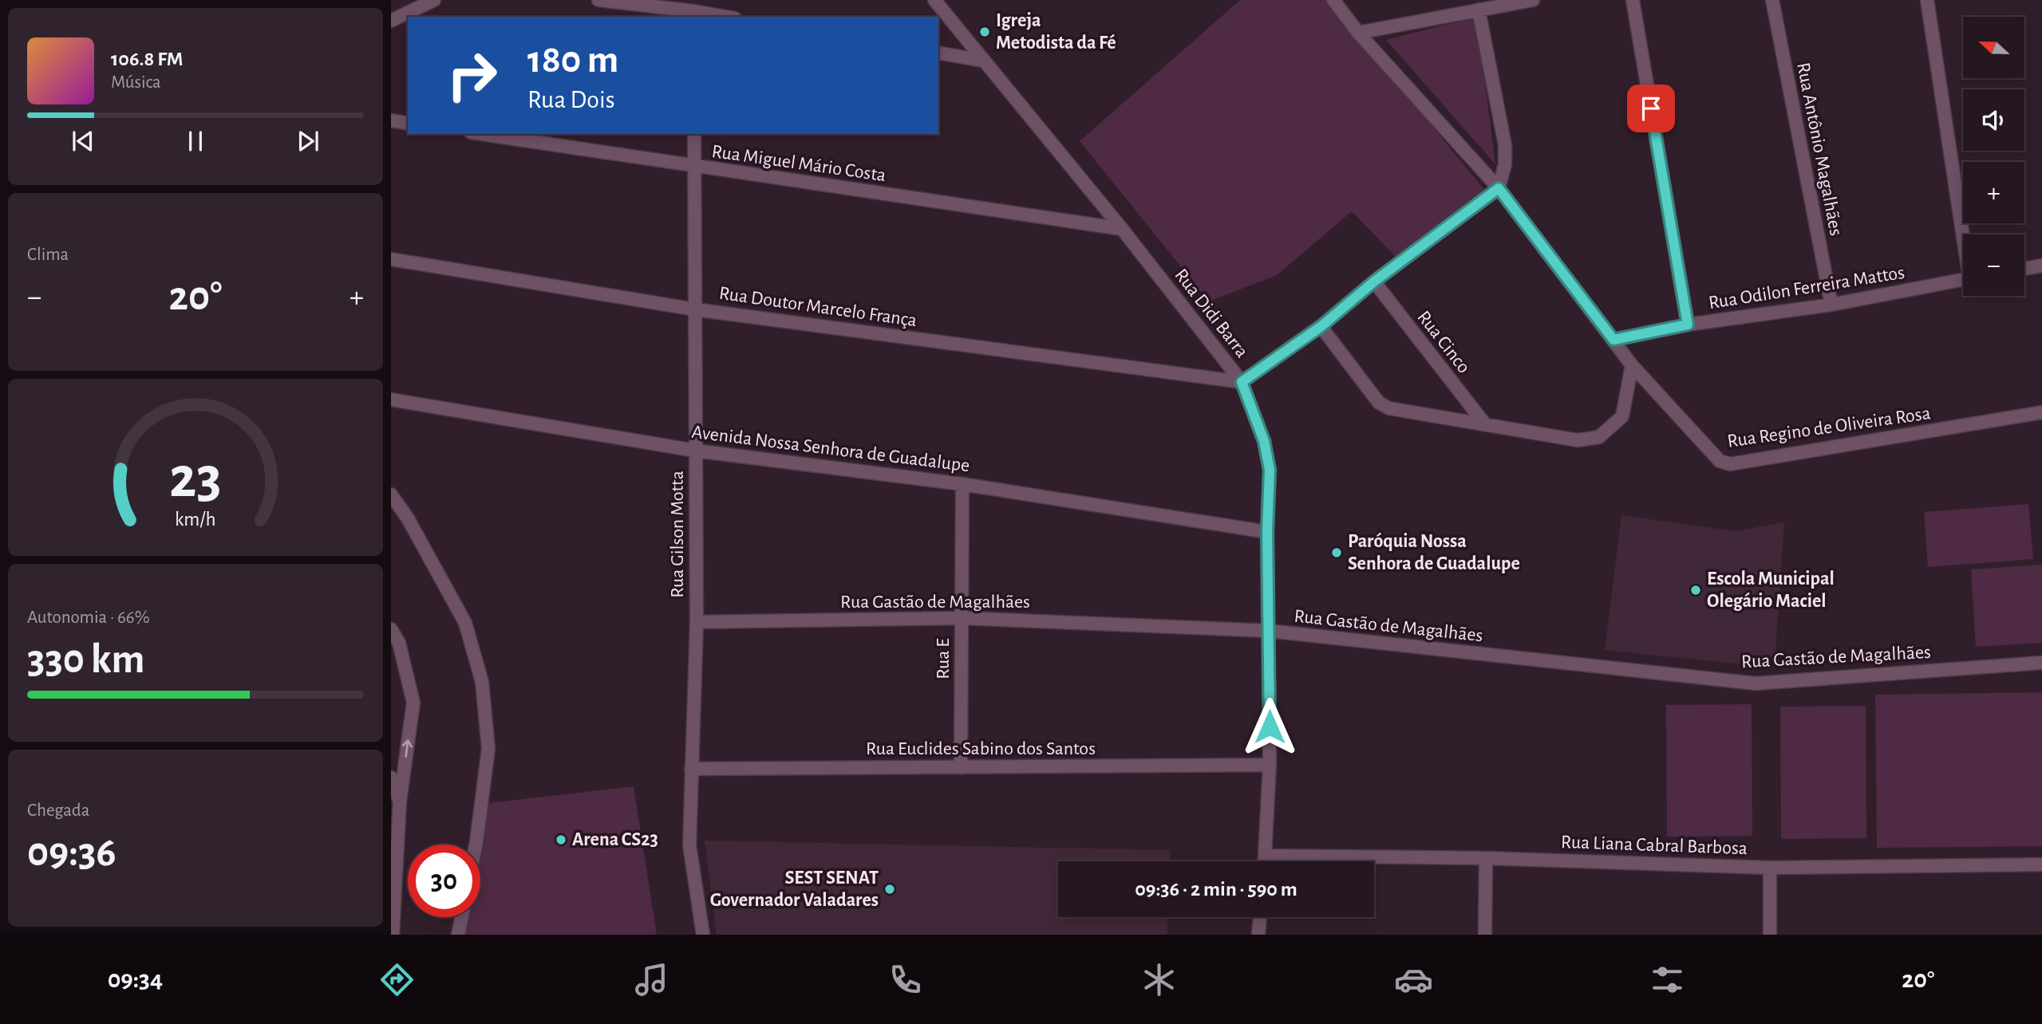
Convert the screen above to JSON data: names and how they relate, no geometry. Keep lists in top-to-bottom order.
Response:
{
  "streets": {
    "street": [
      "Rua Antônio Magalhães",
      "Rua Miguel Mário Costa",
      "Rua Odilon Ferreira Mattos",
      "Rua Doutor Marcelo França",
      "Rua Didi Barra",
      "Rua Cinco",
      "Rua Regino de Oliveira Rosa",
      "Avenida Nossa Senhora de Guadalupe",
      "Rua Gilson Motta",
      "Rua Gastão de Magalhães",
      "Rua E",
      "Rua Euclides Sabino dos Santos",
      "Rua Liana Cabral Barbosa"
    ]
  },
  "crossings": [
    ["Rua Antônio Magalhães", "Rua Odilon Ferreira Mattos"],
    ["Rua Miguel Mário Costa", "Rua Didi Barra"],
    ["Rua Miguel Mário Costa", "Rua Gilson Motta"],
    ["Rua Odilon Ferreira Mattos", "Rua Regino de Oliveira Rosa"],
    ["Rua Doutor Marcelo França", "Rua Didi Barra"],
    ["Rua Doutor Marcelo França", "Rua Gilson Motta"],
    ["Rua Didi Barra", "Avenida Nossa Senhora de Guadalupe"],
    ["Rua Didi Barra", "Rua Gastão de Magalhães"],
    ["Rua Didi Barra", "Rua Euclides Sabino dos Santos"],
    ["Rua Didi Barra", "Rua Liana Cabral Barbosa"],
    ["Avenida Nossa Senhora de Guadalupe", "Rua Gilson Motta"],
    ["Avenida Nossa Senhora de Guadalupe", "Rua E"],
    ["Rua Gilson Motta", "Rua Gastão de Magalhães"],
    ["Rua Gilson Motta", "Rua Euclides Sabino dos Santos"],
    ["Rua Gastão de Magalhães", "Rua E"],
    ["Rua E", "Rua Euclides Sabino dos Santos"]
  ],
  "places": [
    "Igreja Metodista da Fé",
    "Paróquia Nossa Senhora de Guadalupe",
    "Escola Municipal Olegário Maciel",
    "Arena CS23",
    "SEST SENAT Governador Valadares"
  ],
  "north": "left",
  "page": {
    "map_buttons": ["+", "−"],
    "turn": ["180 m", "Rua Dois"],
    "song": ["106.8 FM", "Música"],
    "tile": [
      "Clima",
      ["Autonomia · 66%", "330 km"],
      ["Chegada", "09:36"]
    ],
    "heat": ["−", "20°", "+"],
    "limit": "30",
    "trip": "09:36 · 2 min · 590 m",
    "tabs": ["09:34", "20°"],
    "gauge": ["23", "km/h"]
  }
}
